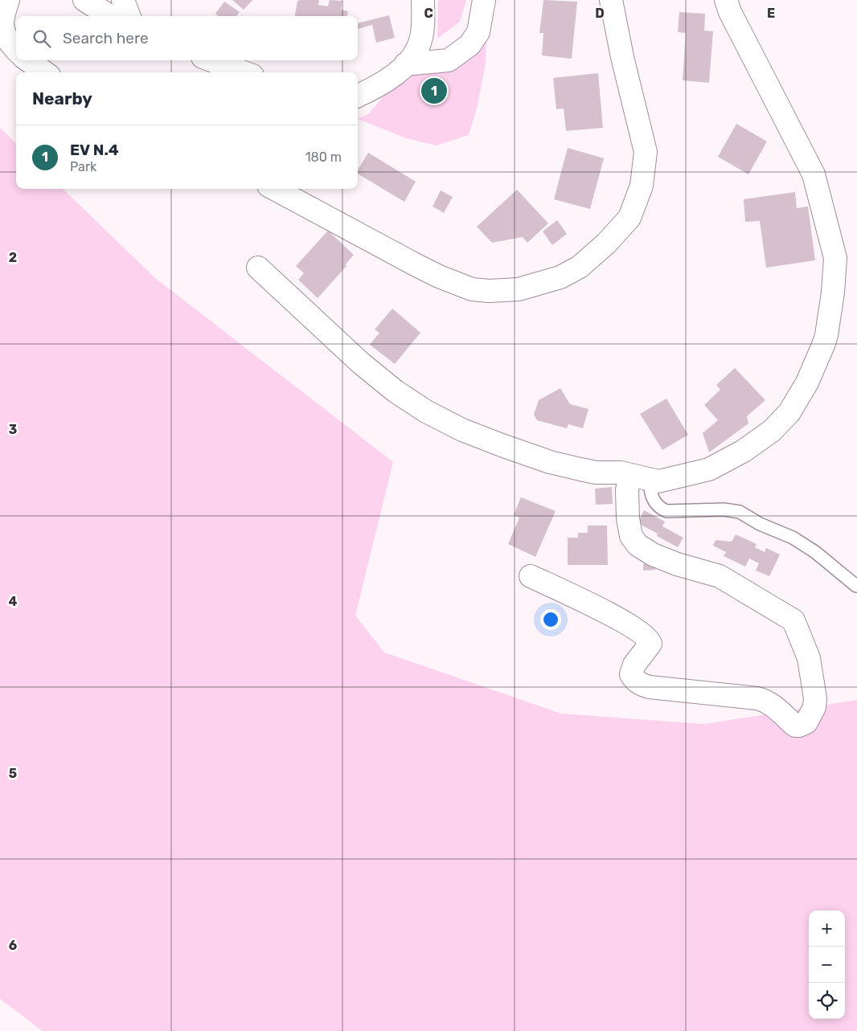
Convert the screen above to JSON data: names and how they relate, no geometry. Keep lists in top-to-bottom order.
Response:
{
  "page": {
    "search": "Search here",
    "heading": "Nearby",
    "pins": "1",
    "list": [
      {
        "mark": "1",
        "name": "EV N.4",
        "note": "Park",
        "value": "180 m"
      }
    ],
    "map_buttons": ["+", "−"]
  },
  "grid": {
    "columns": ["C", "D", "E"],
    "rows": [
      "2",
      "3",
      "4",
      "5",
      "6"
    ]
  }
}
